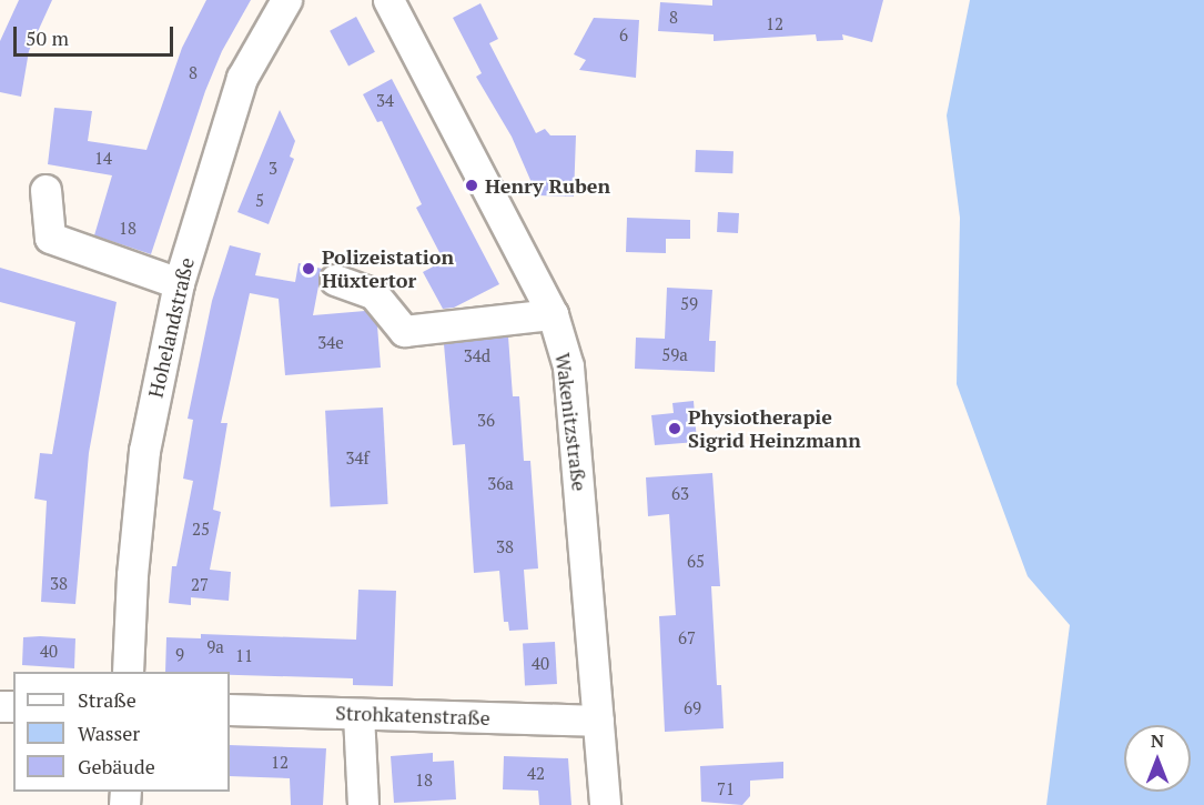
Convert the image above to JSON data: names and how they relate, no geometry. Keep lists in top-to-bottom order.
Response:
{
  "streets": {
    "street": ["Hohelandstraße", "Wakenitzstraße", "Strohkatenstraße"]
  },
  "crossings": [
    ["Wakenitzstraße", "Strohkatenstraße"]
  ],
  "places": ["Henry Ruben", "Polizeistation Hüxtertor", "Physiotherapie Sigrid Heinzmann"],
  "house_numbers": [
    "8",
    "12",
    "6",
    "8",
    "34",
    "14",
    "3",
    "5",
    "18",
    "59",
    "34e",
    "59a",
    "34d",
    "36",
    "34f",
    "36a",
    "63",
    "25",
    "38",
    "65",
    "38",
    "27",
    "67",
    "9a",
    "40",
    "9",
    "11",
    "40",
    "69",
    "12",
    "42",
    "18",
    "71"
  ],
  "legend": ["Straße", "Wasser", "Gebäude"],
  "scale_bar": "50 m",
  "north": "top"
}
